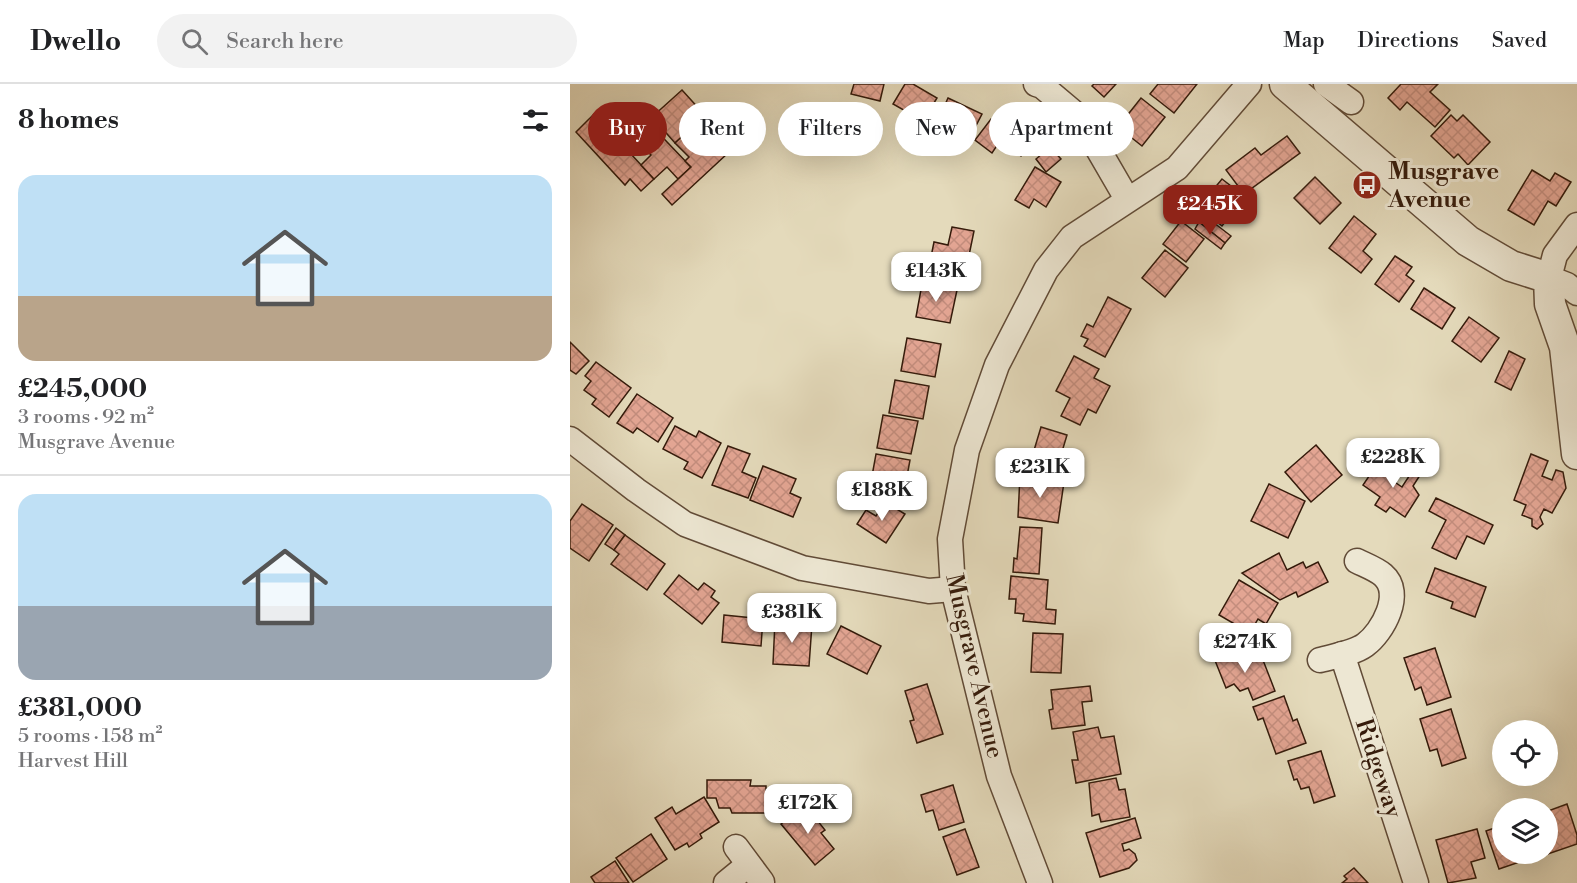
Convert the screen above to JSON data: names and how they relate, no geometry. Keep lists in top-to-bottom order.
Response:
{
  "streets": {
    "street": ["Musgrave Avenue", "Ridgeway"]
  },
  "places": {
    "bus stop": ["Musgrave Avenue"]
  },
  "page": {
    "header": "Dwello",
    "search": "Search here",
    "nav": ["Map", "Directions", "Saved"],
    "heading": "8 homes",
    "chip": [
      "Buy",
      "Rent",
      "Filters",
      "New",
      "Apartment"
    ],
    "list": [
      {
        "name": "£245,000",
        "note": "3 rooms · 92 m² · Musgrave Avenue"
      },
      {
        "name": "£381,000",
        "note": "5 rooms · 158 m² · Harvest Hill"
      }
    ],
    "price": [
      "£245K",
      "£143K",
      "£228K",
      "£231K",
      "£188K",
      "£381K",
      "£274K",
      "£172K"
    ]
  }
}
